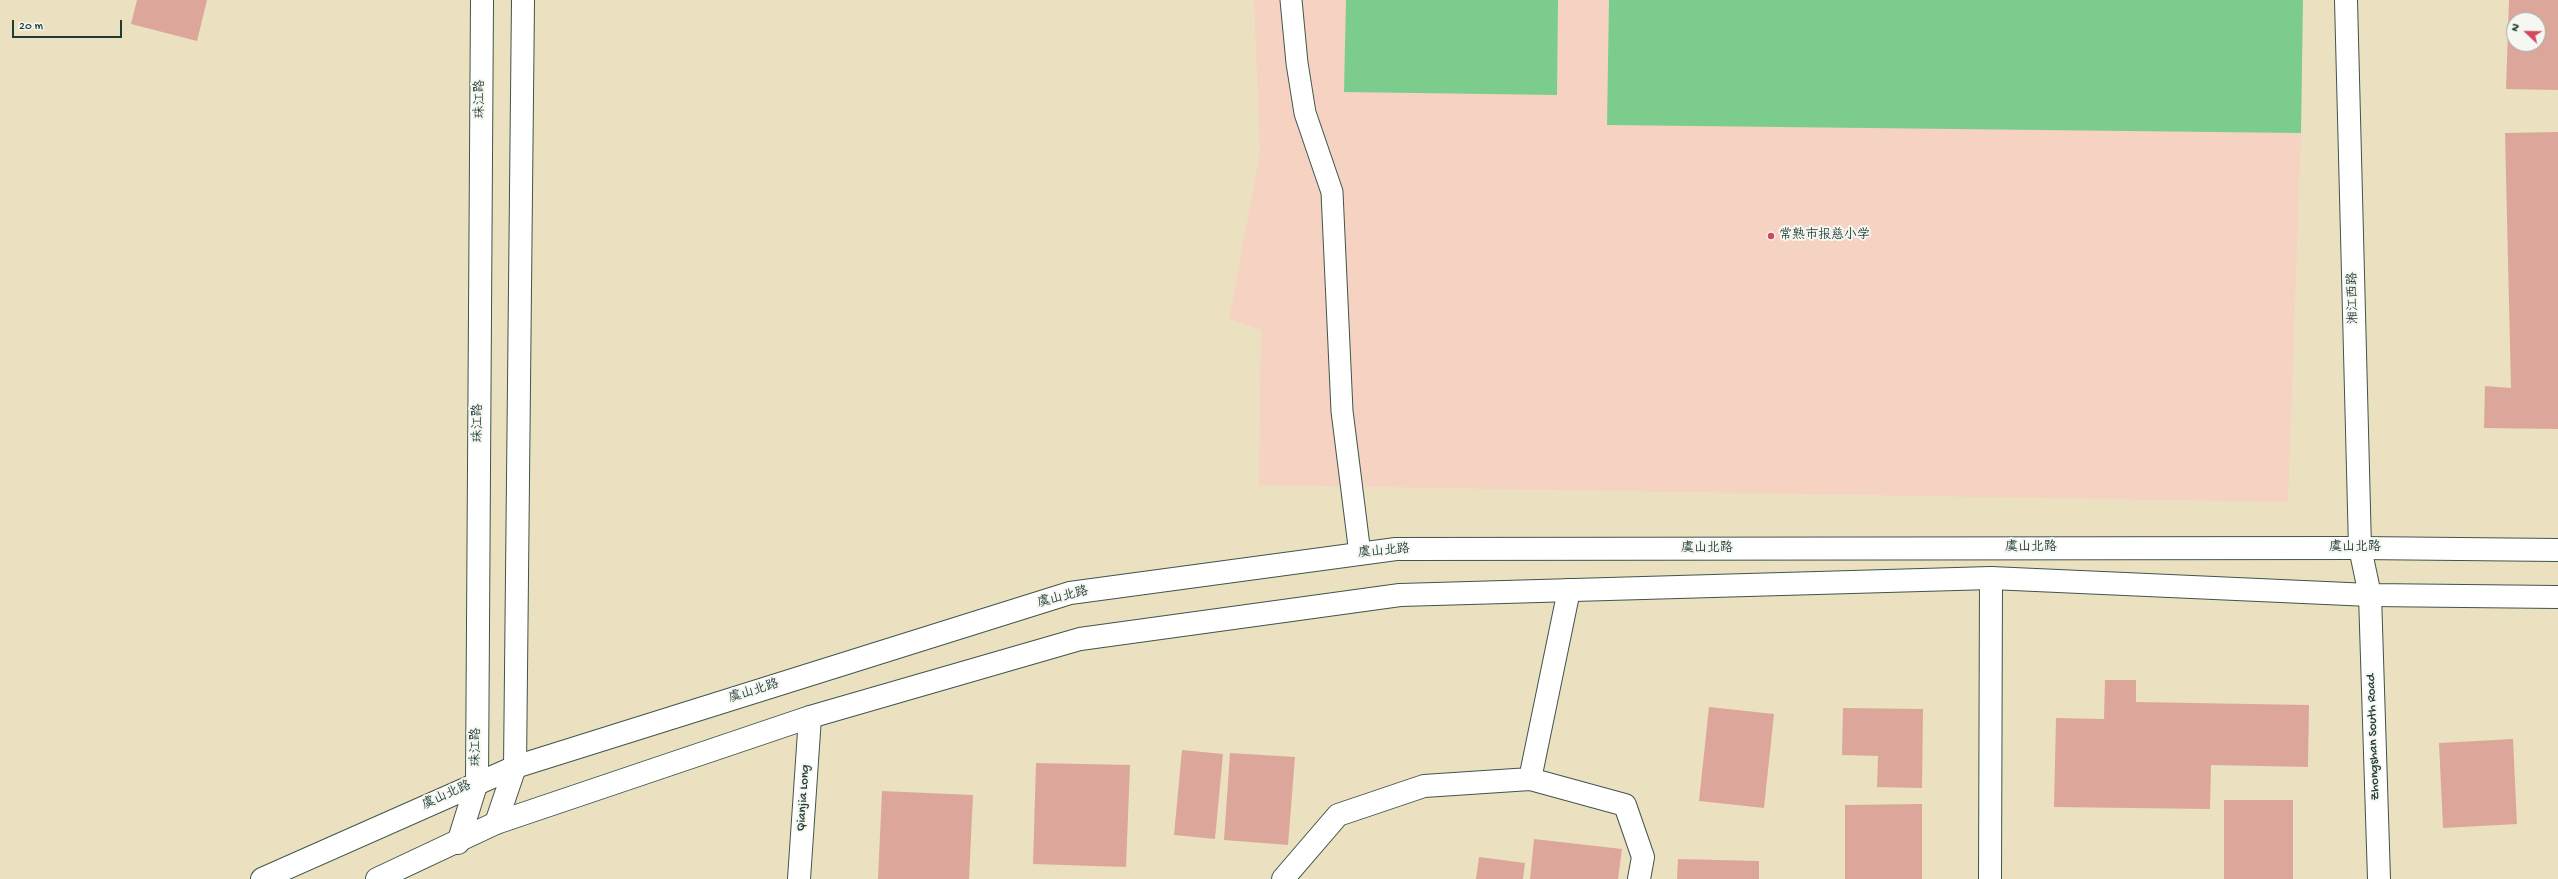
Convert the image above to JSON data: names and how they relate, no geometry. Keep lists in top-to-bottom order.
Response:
{
  "streets": {
    "main road": [
      "珠江路",
      "湘江西路",
      "虞山北路",
      "Zhongshan South Road",
      "Qianjia Long"
    ]
  },
  "crossings": [
    ["珠江路", "虞山北路"],
    ["湘江西路", "虞山北路"],
    ["湘江西路", "Zhongshan South Road"]
  ],
  "places": ["常熟市报慈小学"],
  "scale_bar": "20 m",
  "north": "left"
}
